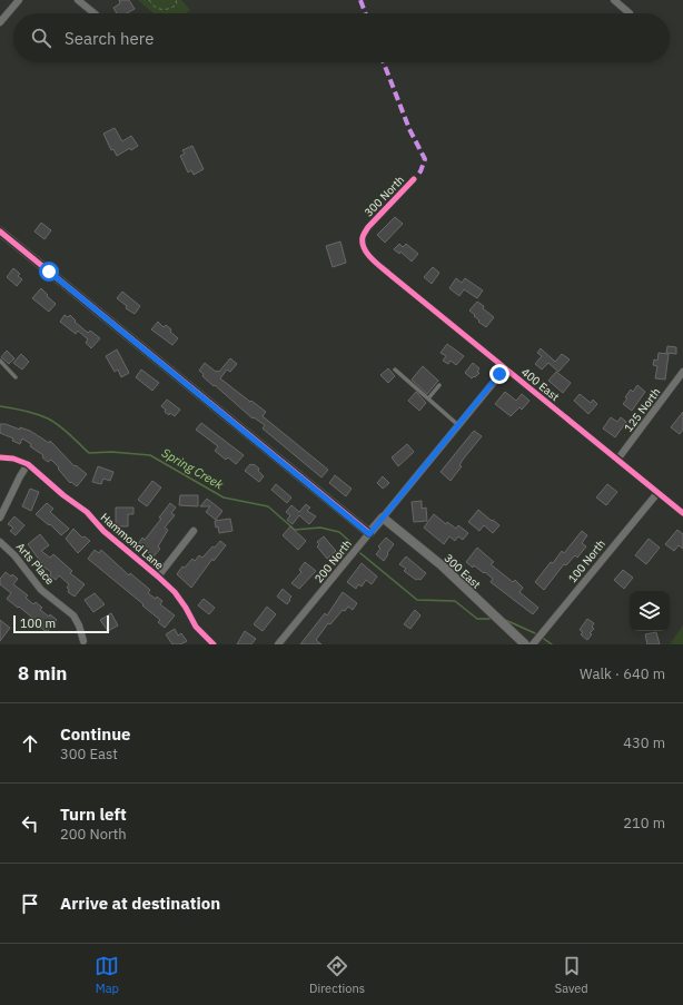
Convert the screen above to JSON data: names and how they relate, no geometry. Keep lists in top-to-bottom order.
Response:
{
  "streets": {
    "street": [
      "300 North",
      "400 East",
      "125 North",
      "Hammond Lane",
      "200 North",
      "100 North",
      "Arts Place",
      "300 East"
    ]
  },
  "crossings": [
    ["300 North", "400 East"],
    ["400 East", "125 North"],
    ["400 East", "200 North"],
    ["400 East", "100 North"],
    ["200 North", "300 East"]
  ],
  "water": ["Spring Creek"],
  "scale_bar": "100 m",
  "page": {
    "search": "Search here",
    "scale": "100 m",
    "heading": ["8 min", "Walk · 640 m"],
    "list": [
      ["Continue", "300 East", "430 m"],
      ["Turn left", "200 North", "210 m"],
      "Arrive at destination"
    ],
    "nav": ["Map", "Directions", "Saved"]
  }
}
